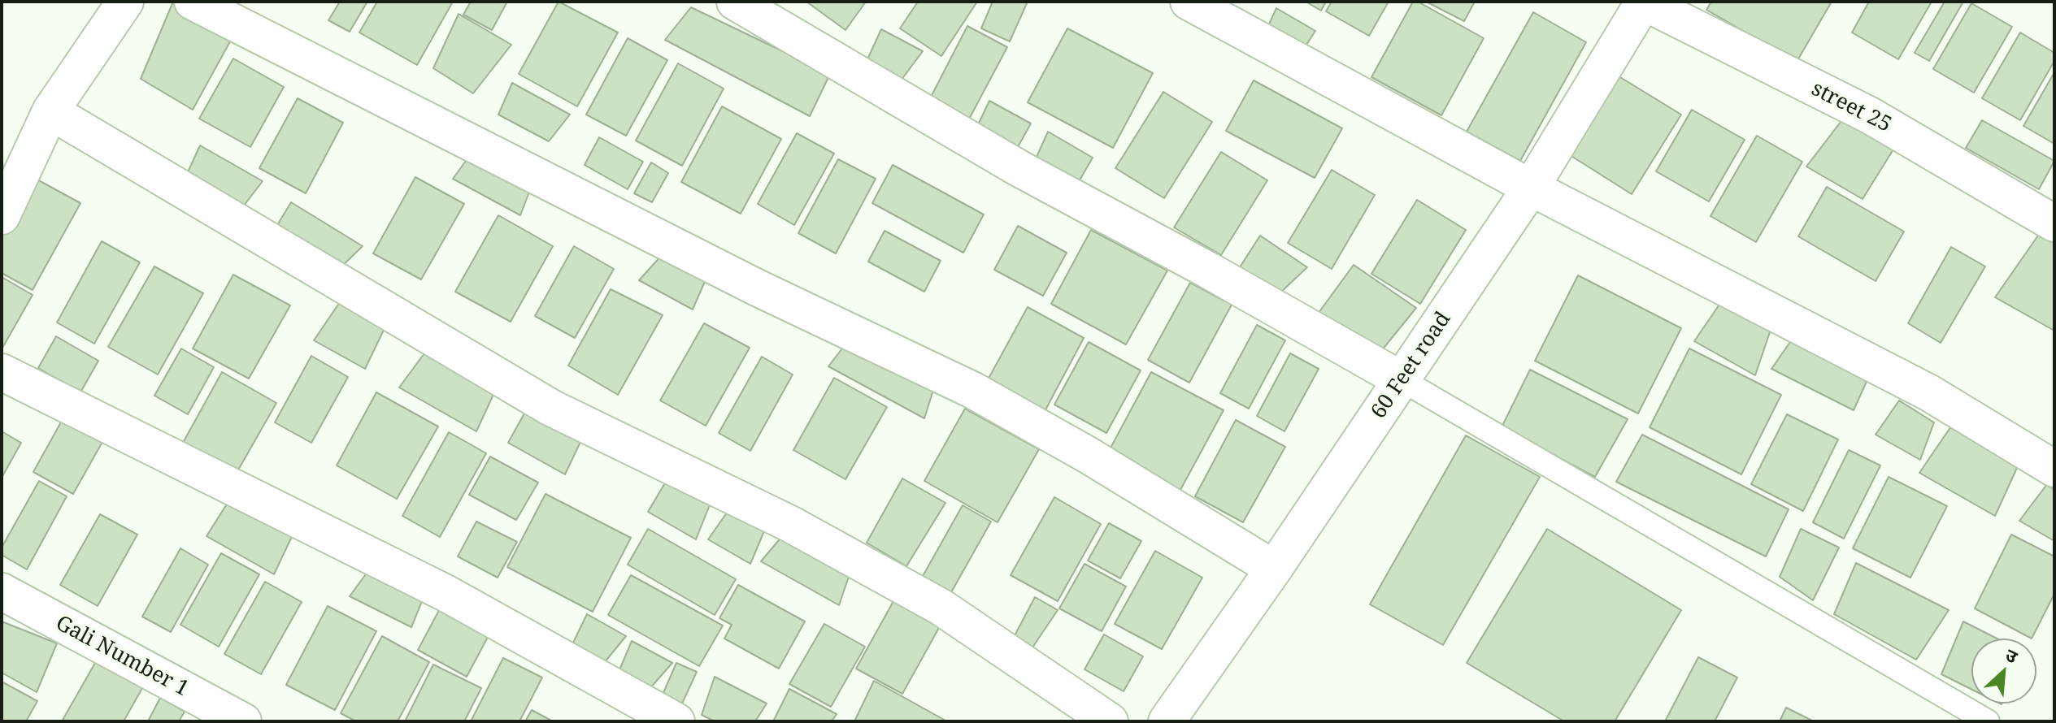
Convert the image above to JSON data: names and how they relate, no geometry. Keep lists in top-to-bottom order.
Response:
{
  "streets": {
    "street": ["street 25", "60 Feet road", "Gali Number 1"]
  },
  "crossings": [
    ["street 25", "60 Feet road"]
  ],
  "north": "top right"
}
